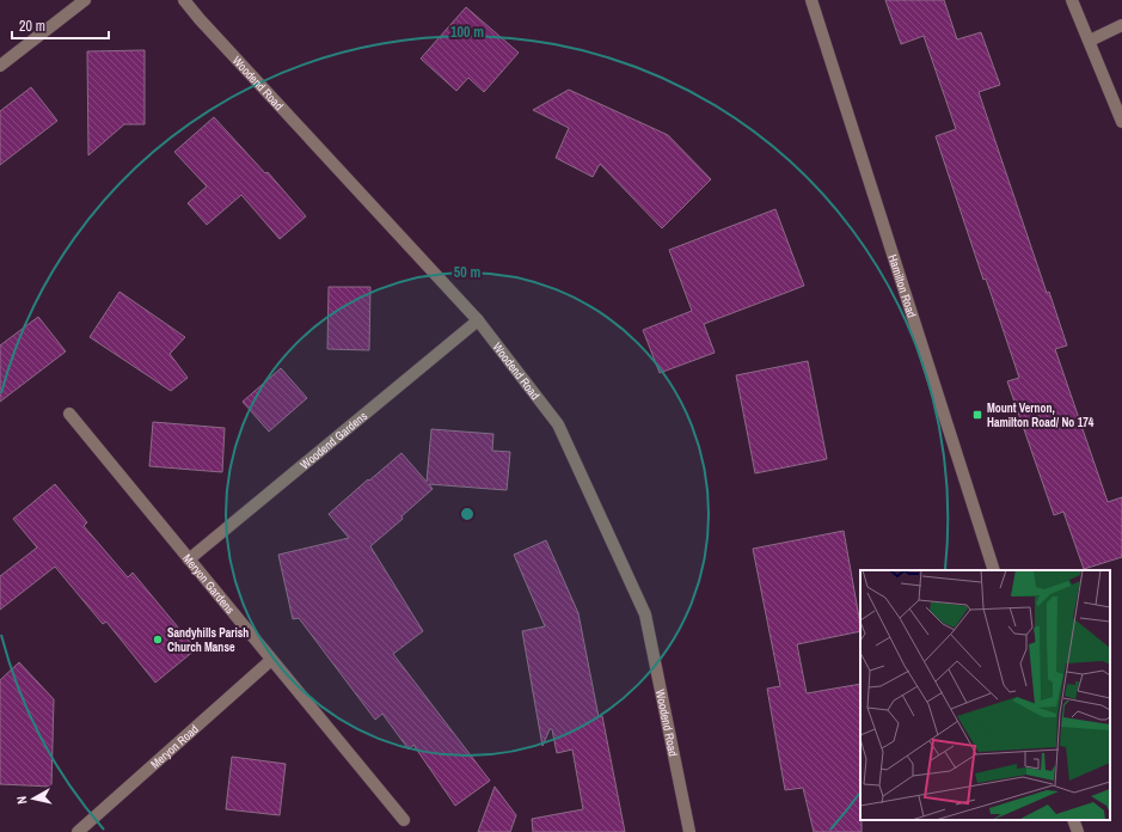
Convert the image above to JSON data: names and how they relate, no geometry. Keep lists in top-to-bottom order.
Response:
{
  "streets": {
    "street": [
      "Woodend Road",
      "Hamilton Road",
      "Woodend Gardens",
      "Meryon Gardens",
      "Meryon Road"
    ]
  },
  "crossings": [
    ["Woodend Road", "Woodend Gardens"],
    ["Woodend Gardens", "Meryon Gardens"],
    ["Meryon Gardens", "Meryon Road"]
  ],
  "places": {
    "transit": ["Mount Vernon, Hamilton Road/ No 174"],
    "other": ["Sandyhills Parish Church Manse"]
  },
  "scale_bar": "20 m",
  "north": "left",
  "rings": ["100 m", "50 m"]
}
